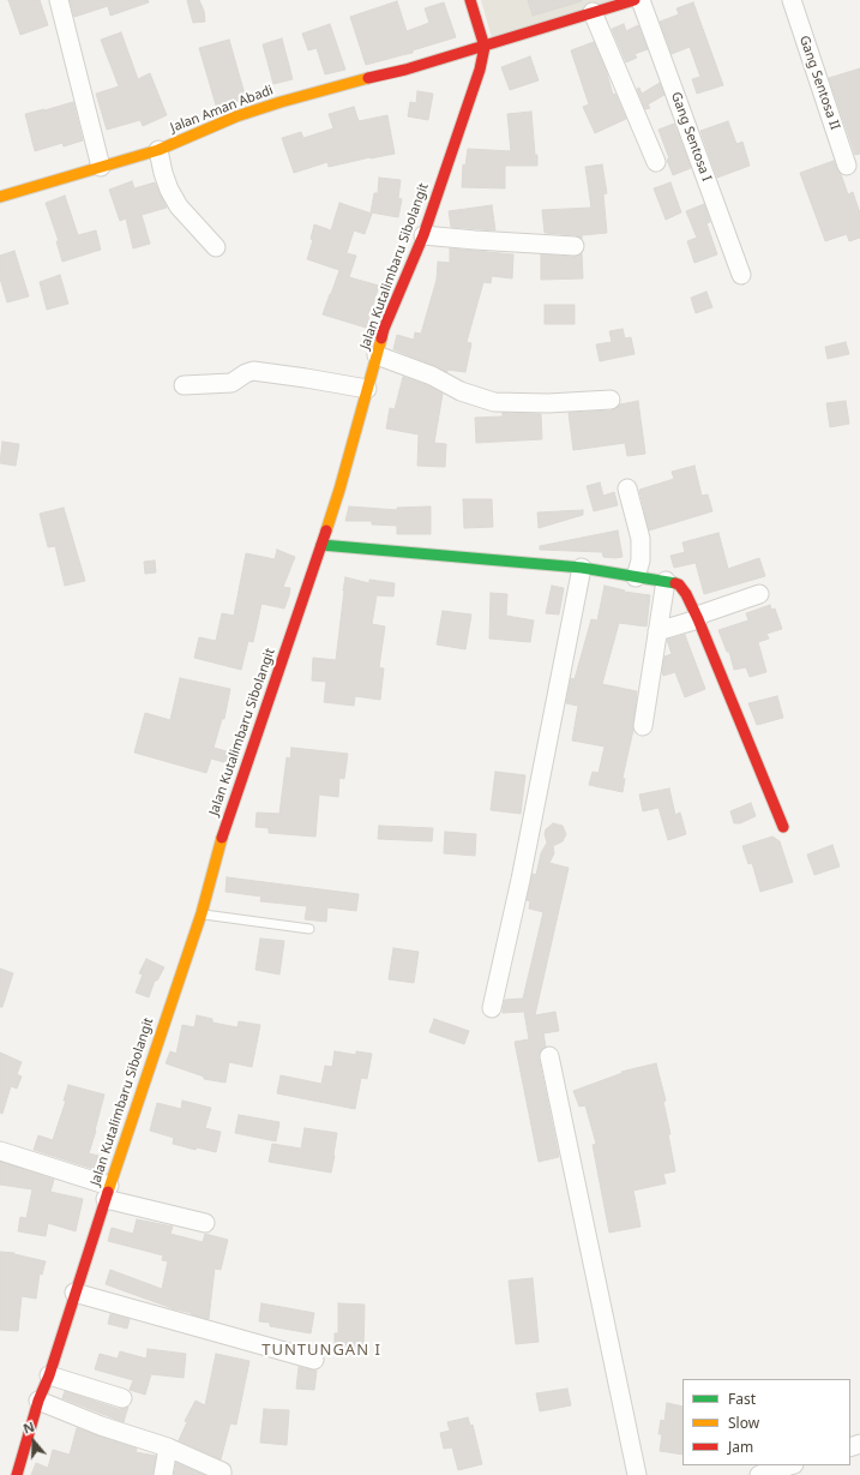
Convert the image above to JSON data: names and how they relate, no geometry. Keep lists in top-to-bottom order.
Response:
{
  "streets": {
    "street": [
      "Gang Sentosa II",
      "Jalan Aman Abadi",
      "Gang Sentosa I",
      "Jalan Kutalimbaru Sibolangit"
    ]
  },
  "crossings": [
    ["Jalan Aman Abadi", "Jalan Kutalimbaru Sibolangit"]
  ],
  "districts": ["TUNTUNGAN I"],
  "legend": ["Fast", "Slow", "Jam"],
  "north": "top"
}
